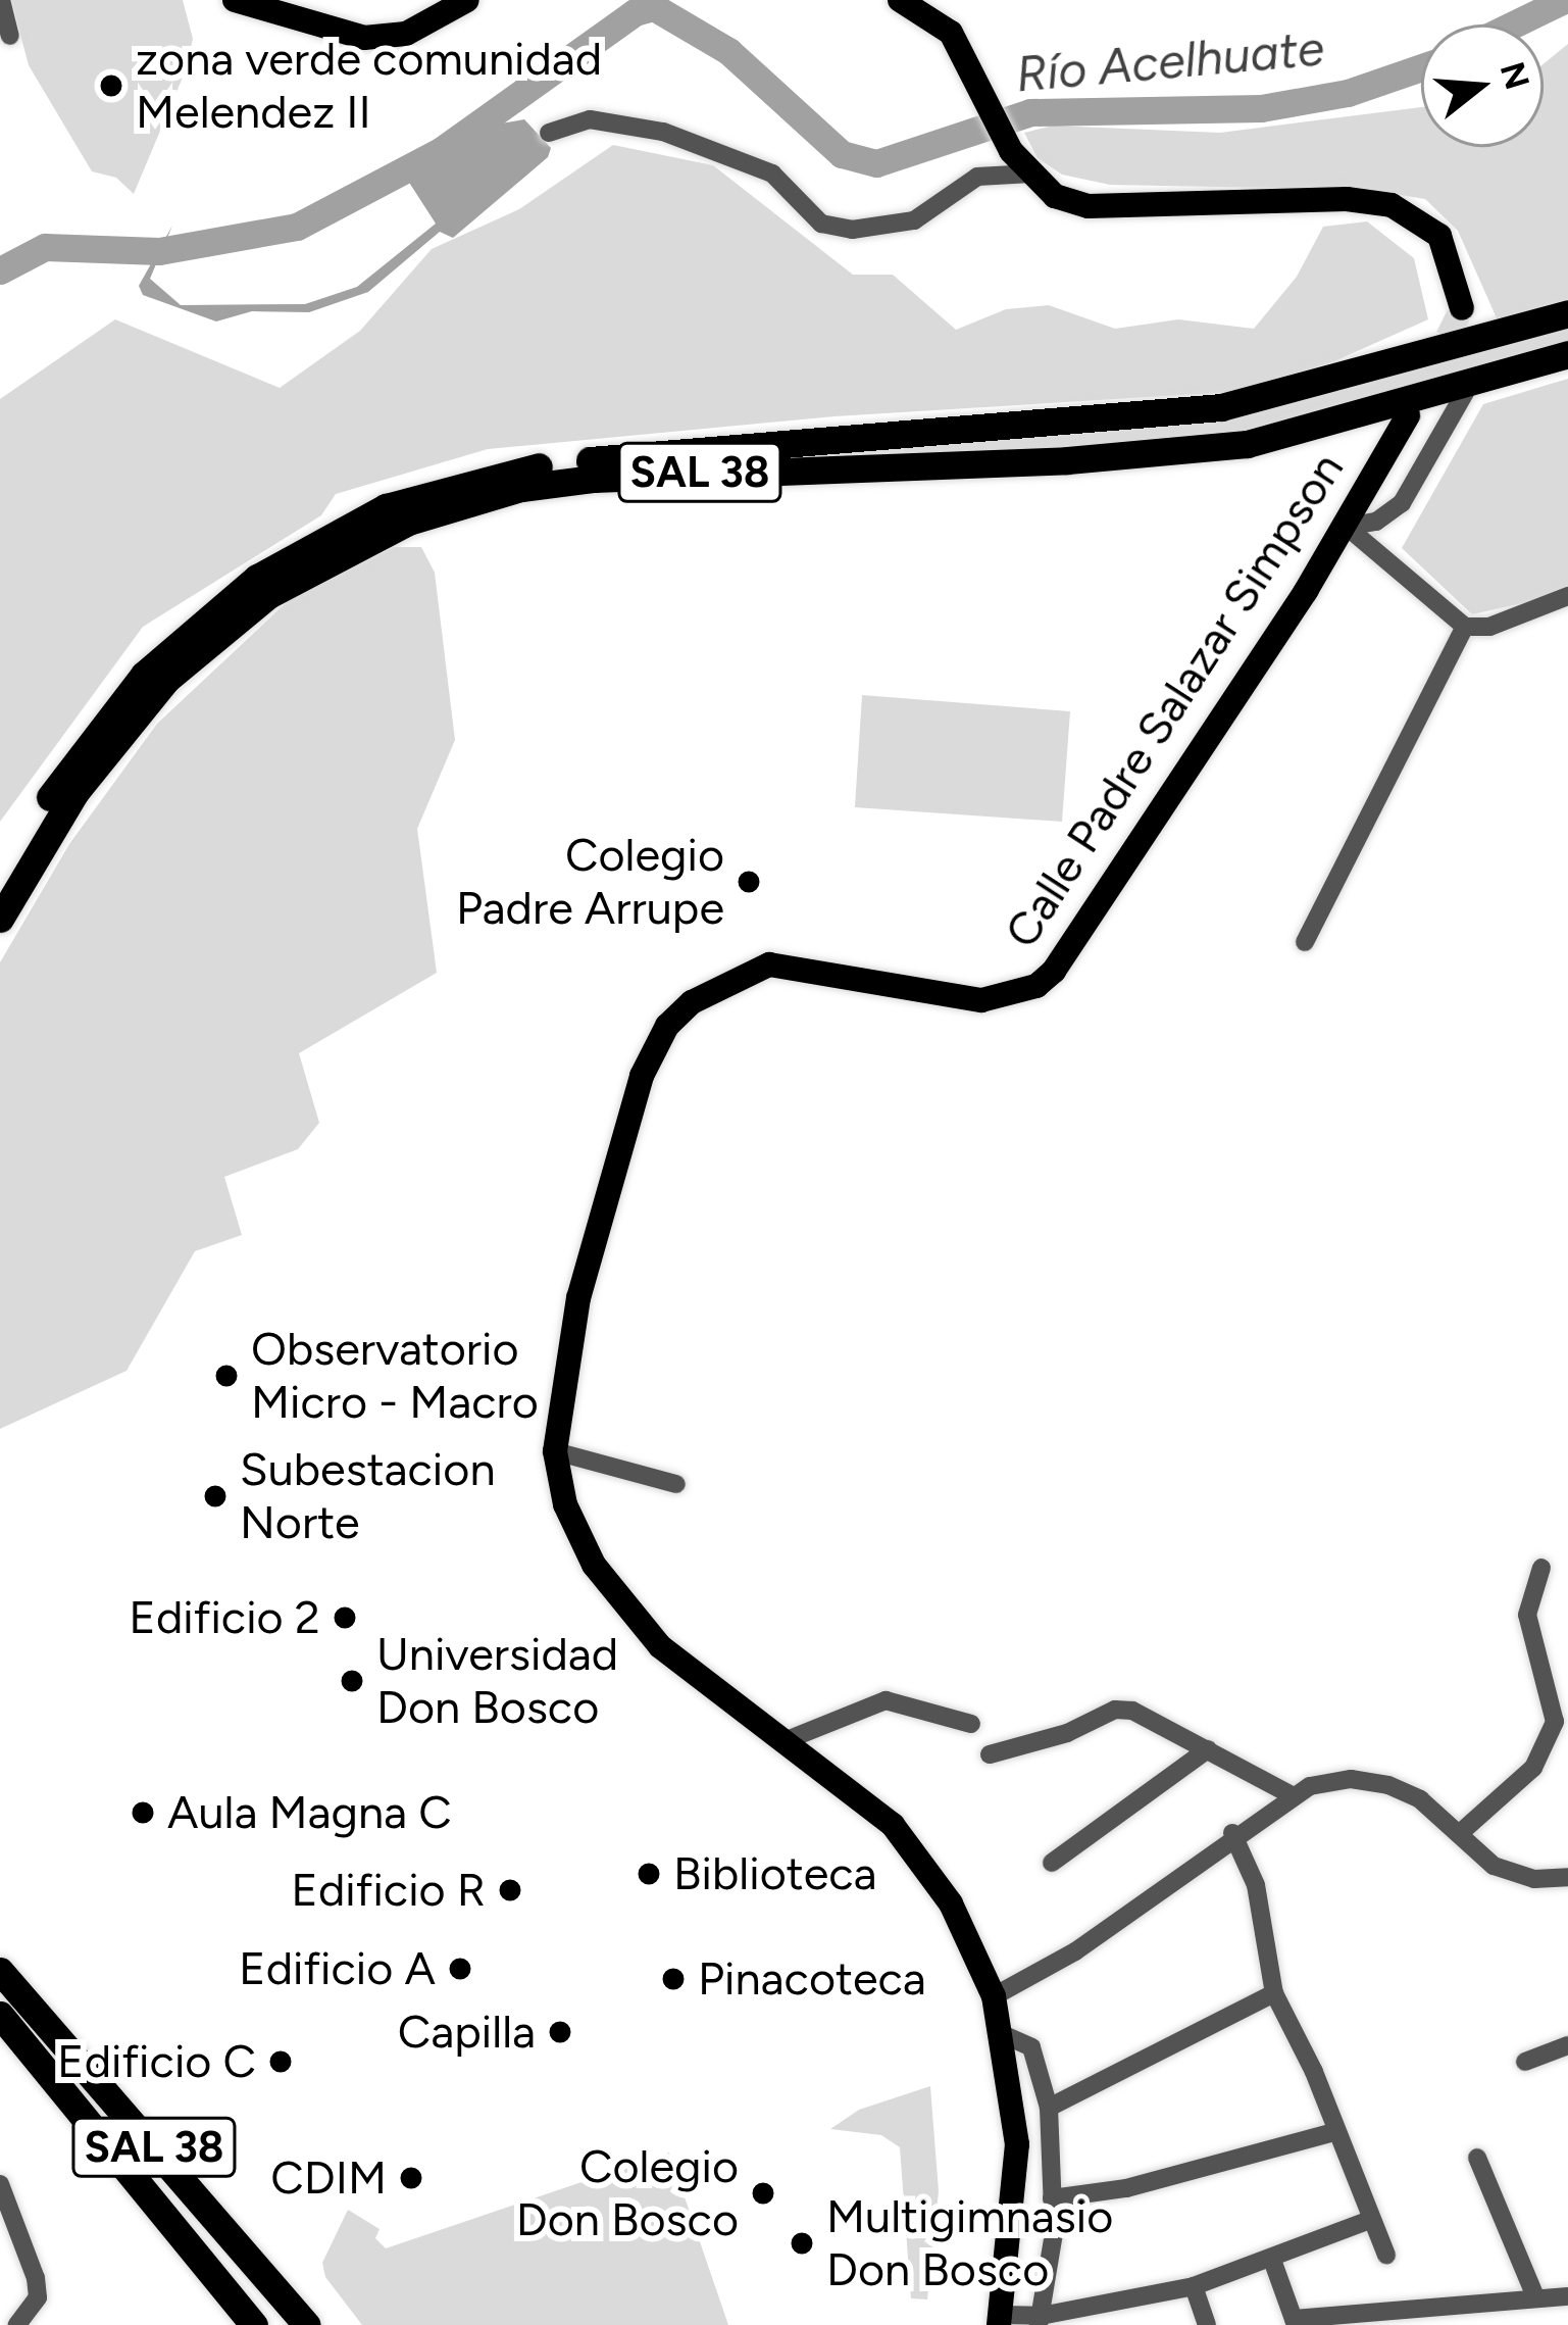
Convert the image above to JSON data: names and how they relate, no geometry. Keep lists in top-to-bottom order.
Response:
{
  "streets": {
    "highway": ["SAL 38"],
    "main road": ["Calle Padre Salazar Simpson"]
  },
  "water": ["Río Acelhuate"],
  "places": [
    "zona verde comunidad Melendez II",
    "Colegio Padre Arrupe",
    "Observatorio Micro - Macro",
    "Subestacion Norte",
    "Edificio 2",
    "Universidad Don Bosco",
    "Aula Magna C",
    "Biblioteca",
    "Edificio R",
    "Edificio A",
    "Pinacoteca",
    "Capilla",
    "Edificio C",
    "CDIM",
    "Colegio Don Bosco",
    "Multigimnasio Don Bosco"
  ],
  "north": "right"
}
